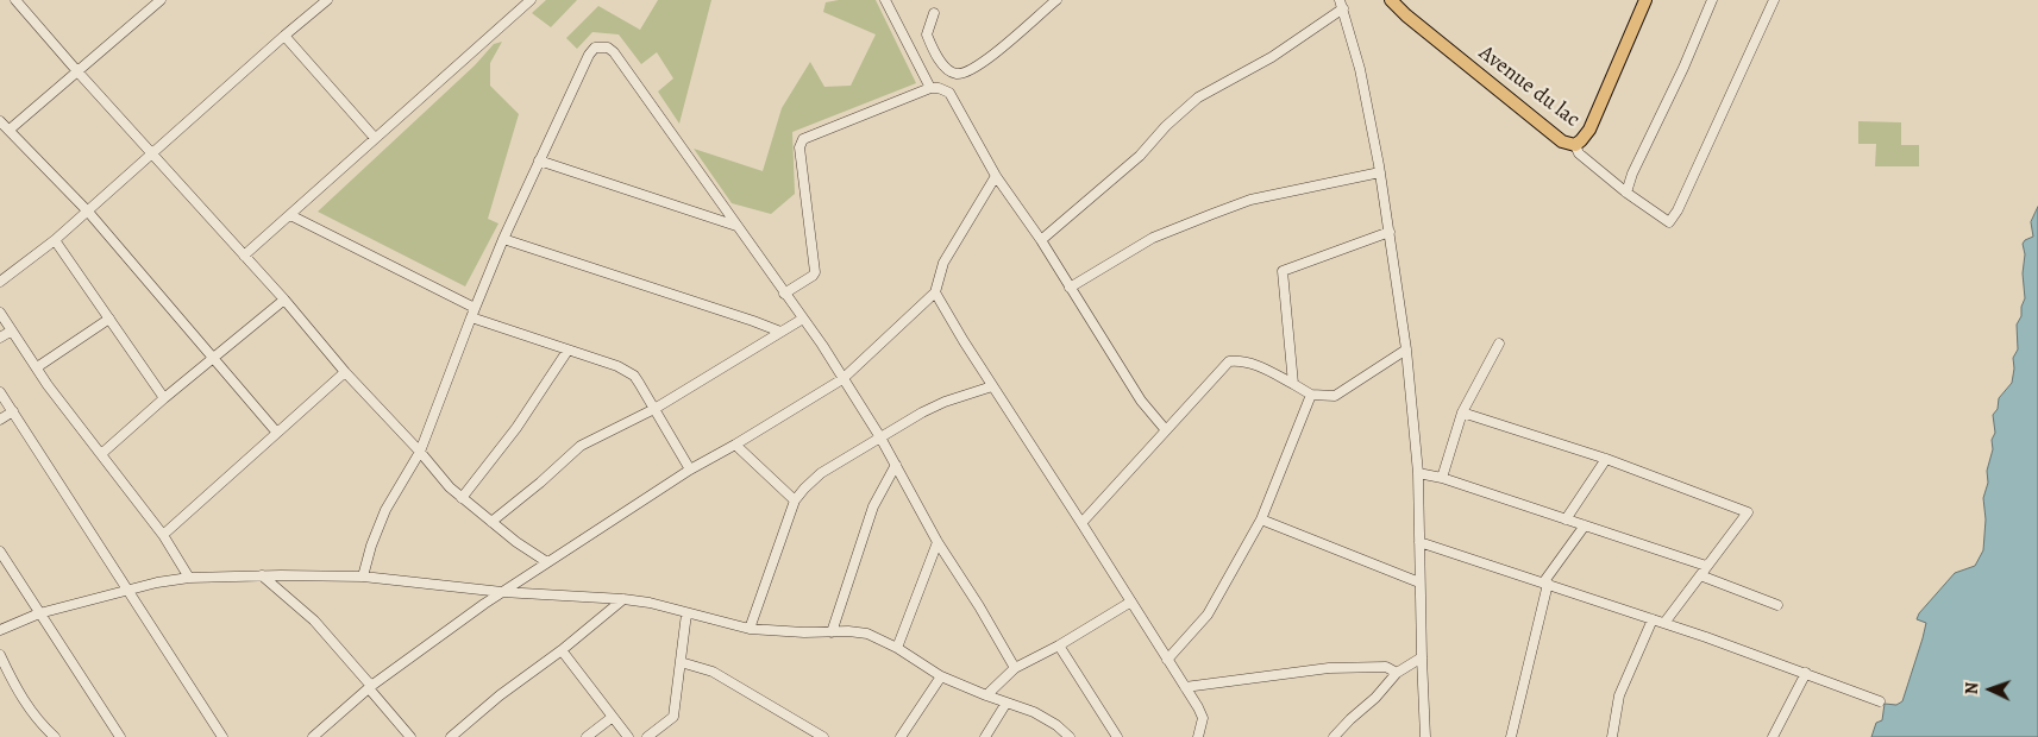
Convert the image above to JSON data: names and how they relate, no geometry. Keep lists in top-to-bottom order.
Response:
{
  "streets": {
    "main road": ["Avenue du lac"]
  },
  "north": "left"
}
